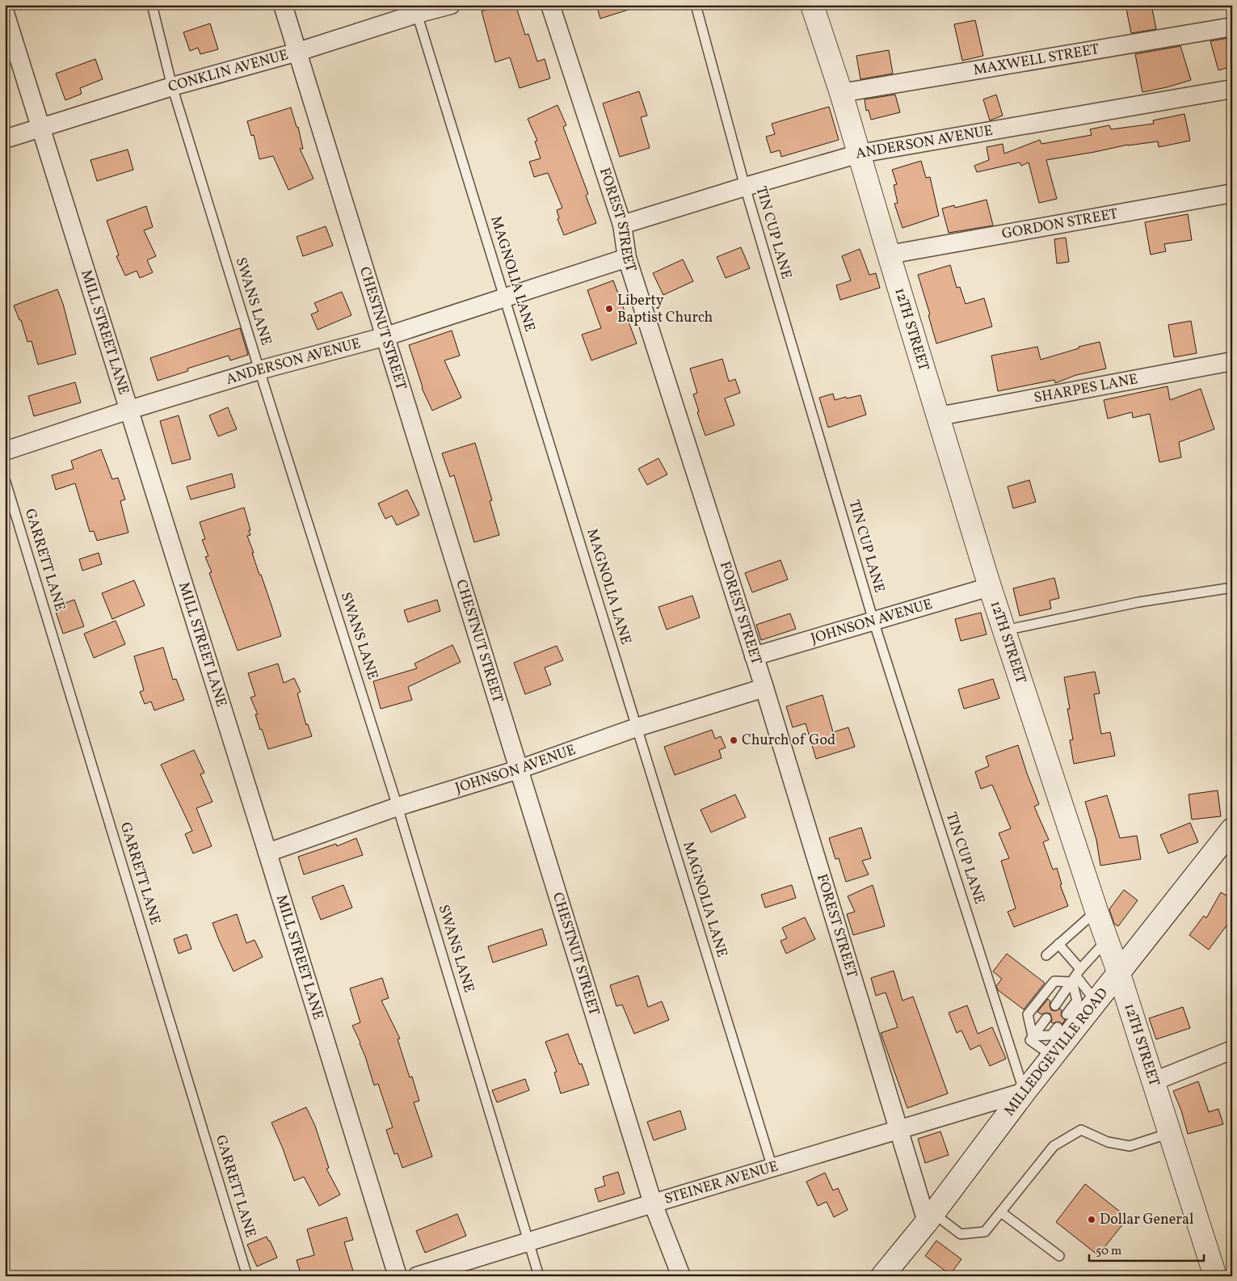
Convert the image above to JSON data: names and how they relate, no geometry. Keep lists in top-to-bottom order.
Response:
{
  "streets": {
    "street": [
      "MAXWELL STREET",
      "CONKLIN AVENUE",
      "ANDERSON AVENUE",
      "FOREST STREET",
      "GORDON STREET",
      "CHESTNUT STREET",
      "12TH STREET",
      "MILL STREET LANE",
      "SHARPES LANE",
      "JOHNSON AVENUE",
      "MILLEDGEVILLE ROAD",
      "STEINER AVENUE"
    ],
    "lane": [
      "TIN CUP LANE",
      "MAGNOLIA LANE",
      "SWANS LANE",
      "GARRETT LANE"
    ]
  },
  "crossings": [
    ["MAXWELL STREET", "12TH STREET"],
    ["CONKLIN AVENUE", "MAGNOLIA LANE"],
    ["CONKLIN AVENUE", "SWANS LANE"],
    ["CONKLIN AVENUE", "CHESTNUT STREET"],
    ["CONKLIN AVENUE", "MILL STREET LANE"],
    ["ANDERSON AVENUE", "FOREST STREET"],
    ["ANDERSON AVENUE", "TIN CUP LANE"],
    ["ANDERSON AVENUE", "MAGNOLIA LANE"],
    ["ANDERSON AVENUE", "SWANS LANE"],
    ["ANDERSON AVENUE", "CHESTNUT STREET"],
    ["ANDERSON AVENUE", "12TH STREET"],
    ["ANDERSON AVENUE", "MILL STREET LANE"],
    ["FOREST STREET", "JOHNSON AVENUE"],
    ["FOREST STREET", "MILLEDGEVILLE ROAD"],
    ["FOREST STREET", "STEINER AVENUE"],
    ["GORDON STREET", "12TH STREET"],
    ["TIN CUP LANE", "JOHNSON AVENUE"],
    ["TIN CUP LANE", "MILLEDGEVILLE ROAD"],
    ["TIN CUP LANE", "STEINER AVENUE"],
    ["MAGNOLIA LANE", "JOHNSON AVENUE"],
    ["MAGNOLIA LANE", "STEINER AVENUE"],
    ["SWANS LANE", "JOHNSON AVENUE"],
    ["SWANS LANE", "STEINER AVENUE"],
    ["CHESTNUT STREET", "JOHNSON AVENUE"],
    ["CHESTNUT STREET", "STEINER AVENUE"],
    ["12TH STREET", "SHARPES LANE"],
    ["12TH STREET", "JOHNSON AVENUE"],
    ["12TH STREET", "MILLEDGEVILLE ROAD"],
    ["MILL STREET LANE", "JOHNSON AVENUE"],
    ["MILLEDGEVILLE ROAD", "STEINER AVENUE"]
  ],
  "places": ["Liberty Baptist Church", "Church of God", "Dollar General"],
  "scale_bar": "50 m"
}
